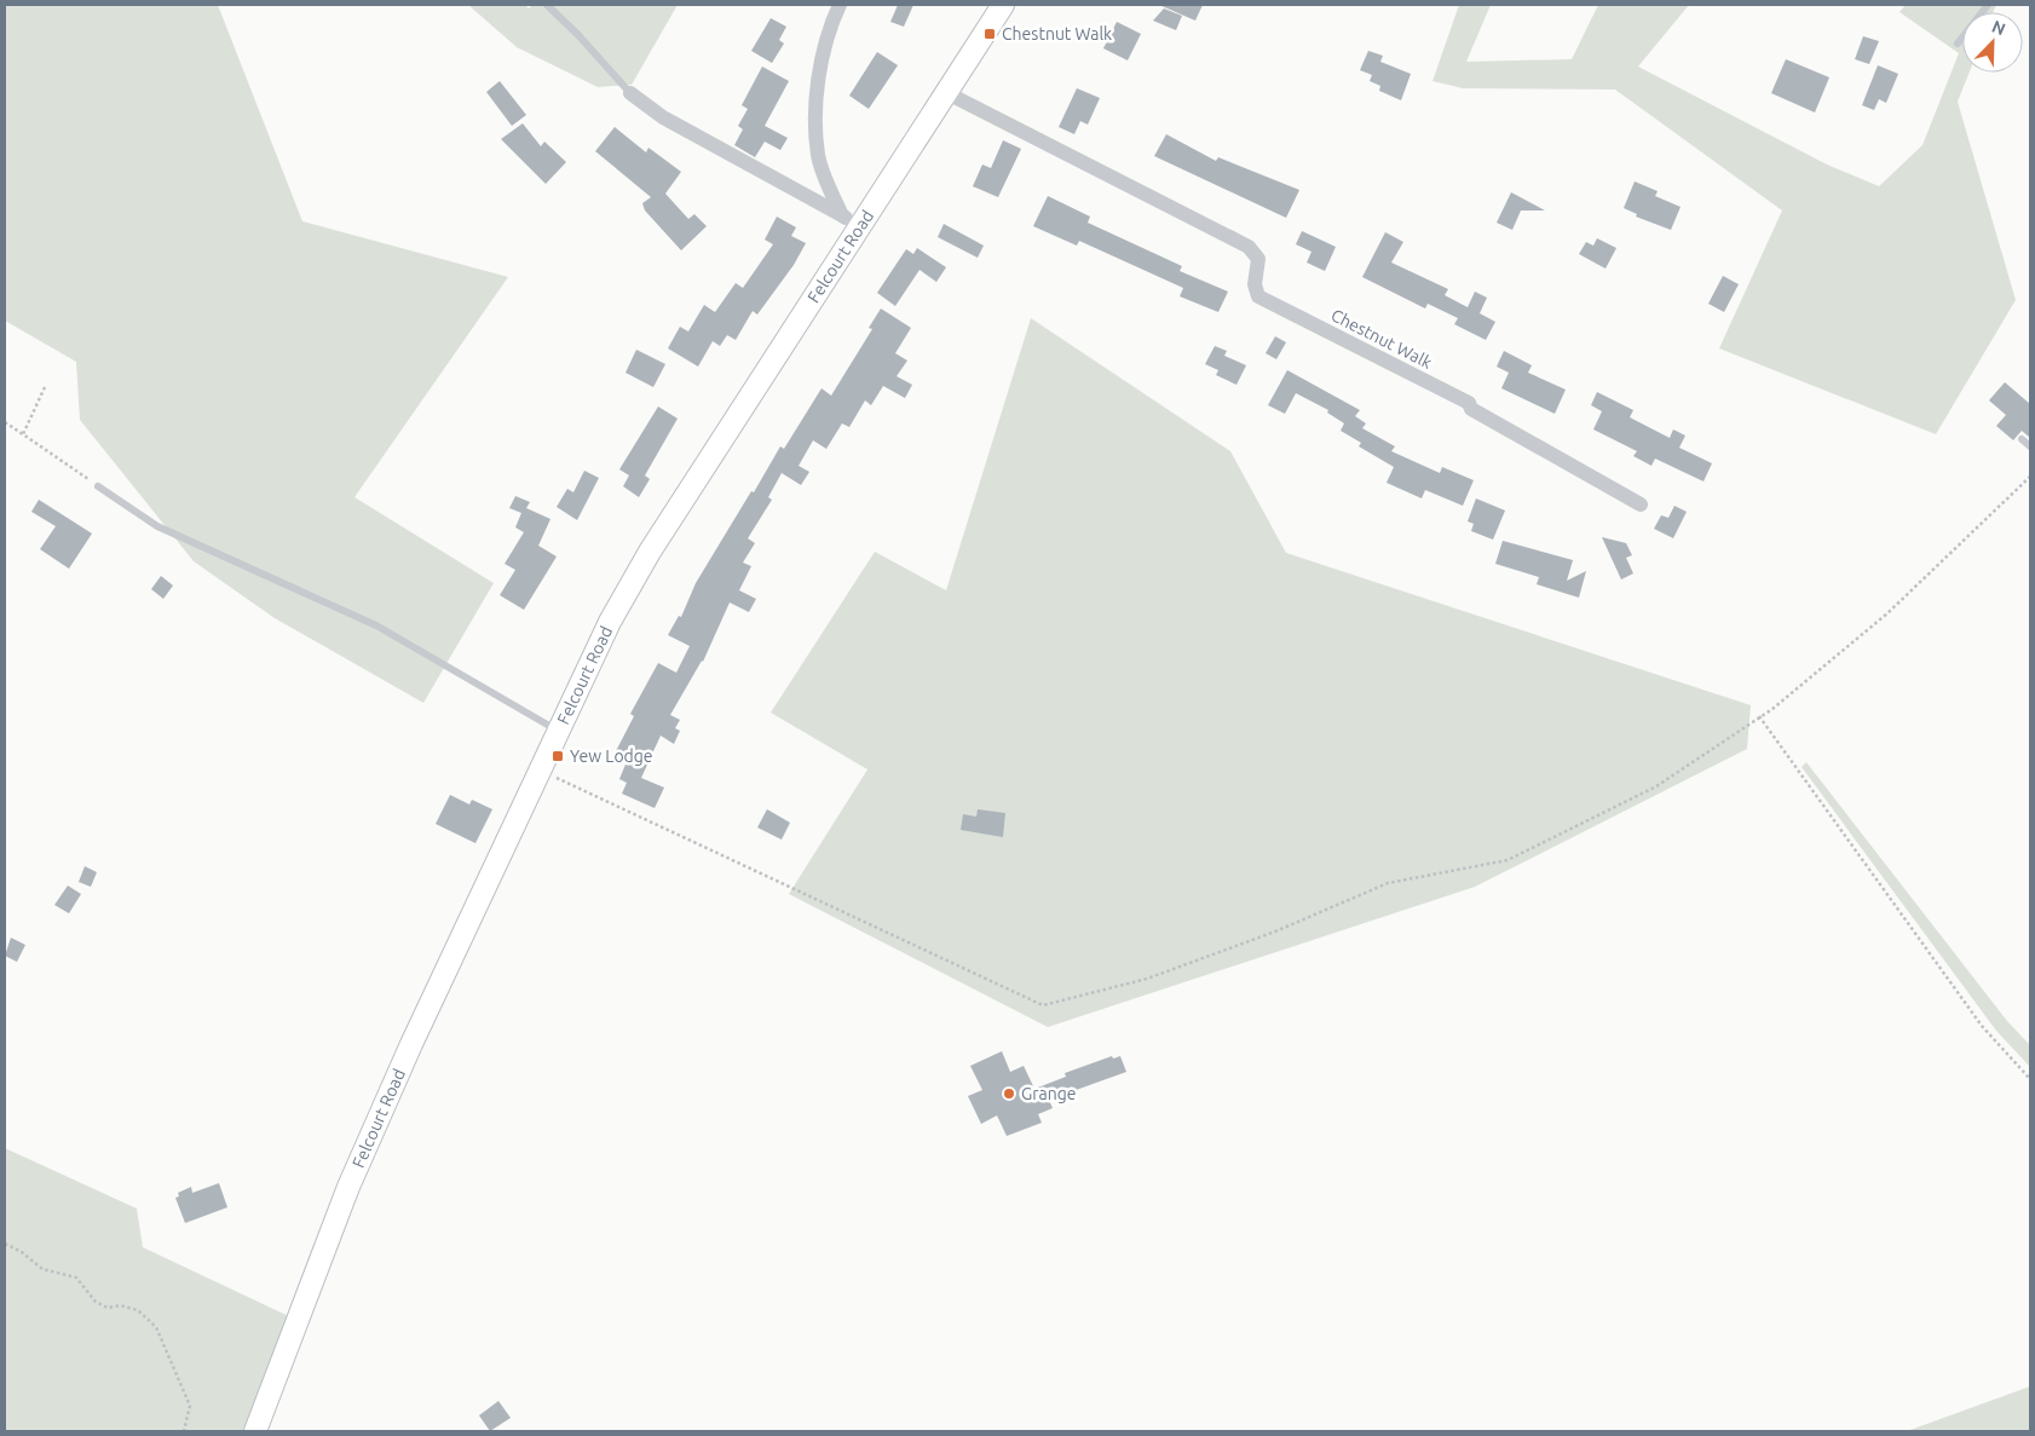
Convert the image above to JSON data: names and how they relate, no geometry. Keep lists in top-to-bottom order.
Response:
{
  "streets": {
    "street": ["Felcourt Road", "Chestnut Walk"]
  },
  "crossings": [
    ["Felcourt Road", "Chestnut Walk"]
  ],
  "places": {
    "transit": ["Chestnut Walk", "Yew Lodge"],
    "other": ["Grange"]
  },
  "north": "top right"
}
